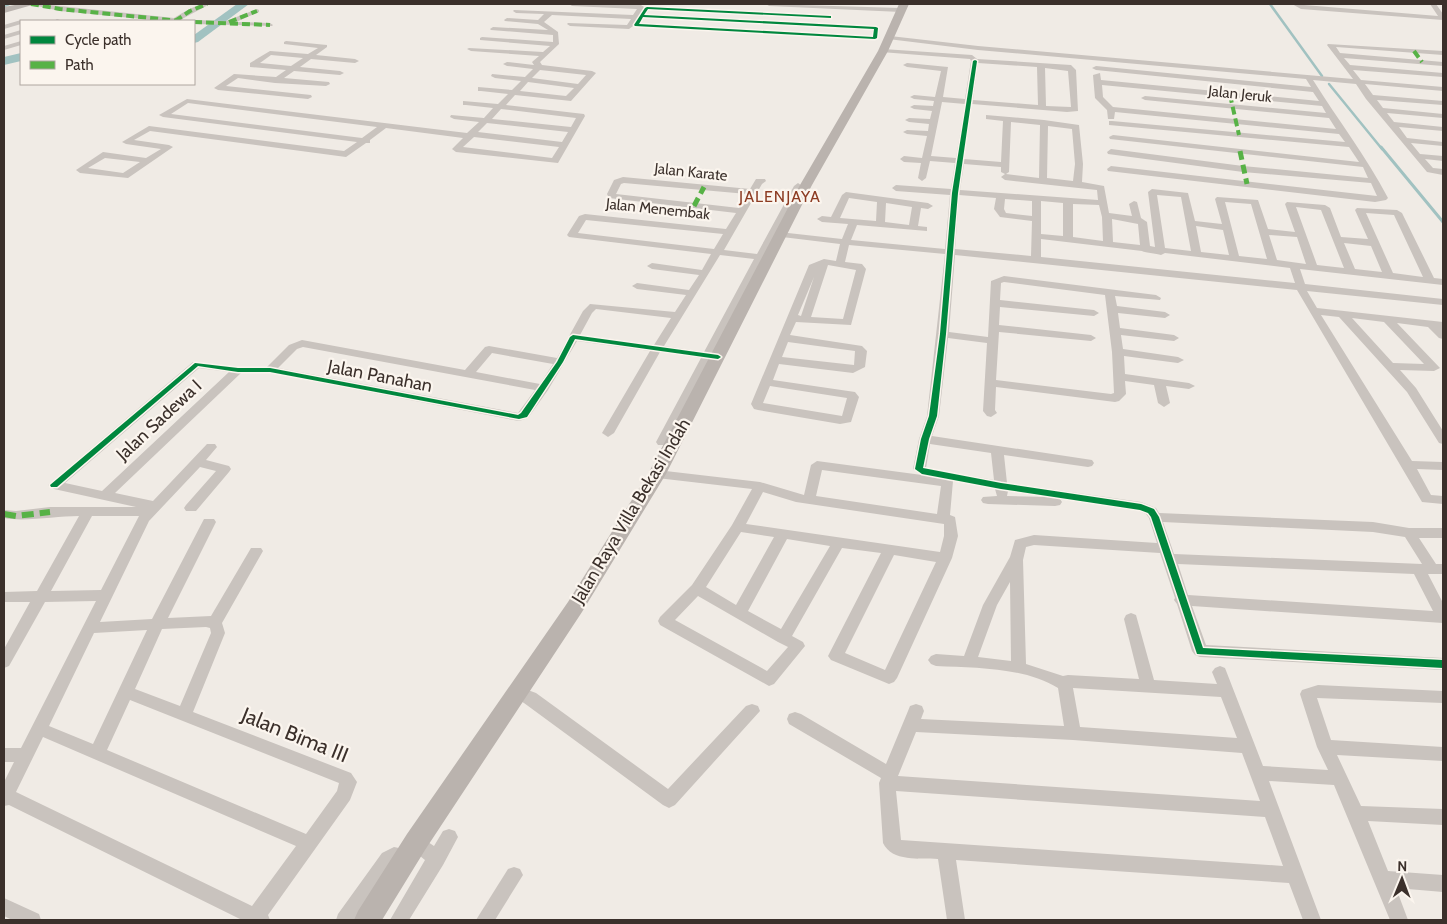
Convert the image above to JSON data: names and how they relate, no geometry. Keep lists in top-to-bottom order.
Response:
{
  "streets": {
    "main road": ["Jalan Raya Villa Bekasi Indah"],
    "street": [
      "Jalan Jeruk",
      "Jalan Karate",
      "Jalan Menembak",
      "Jalan Panahan",
      "Jalan Sadewa I",
      "Jalan Bima III"
    ]
  },
  "crossings": [
    ["Jalan Panahan", "Jalan Sadewa I"]
  ],
  "districts": ["JALENJAYA"],
  "legend": ["Cycle path", "Path"],
  "north": "top"
}
